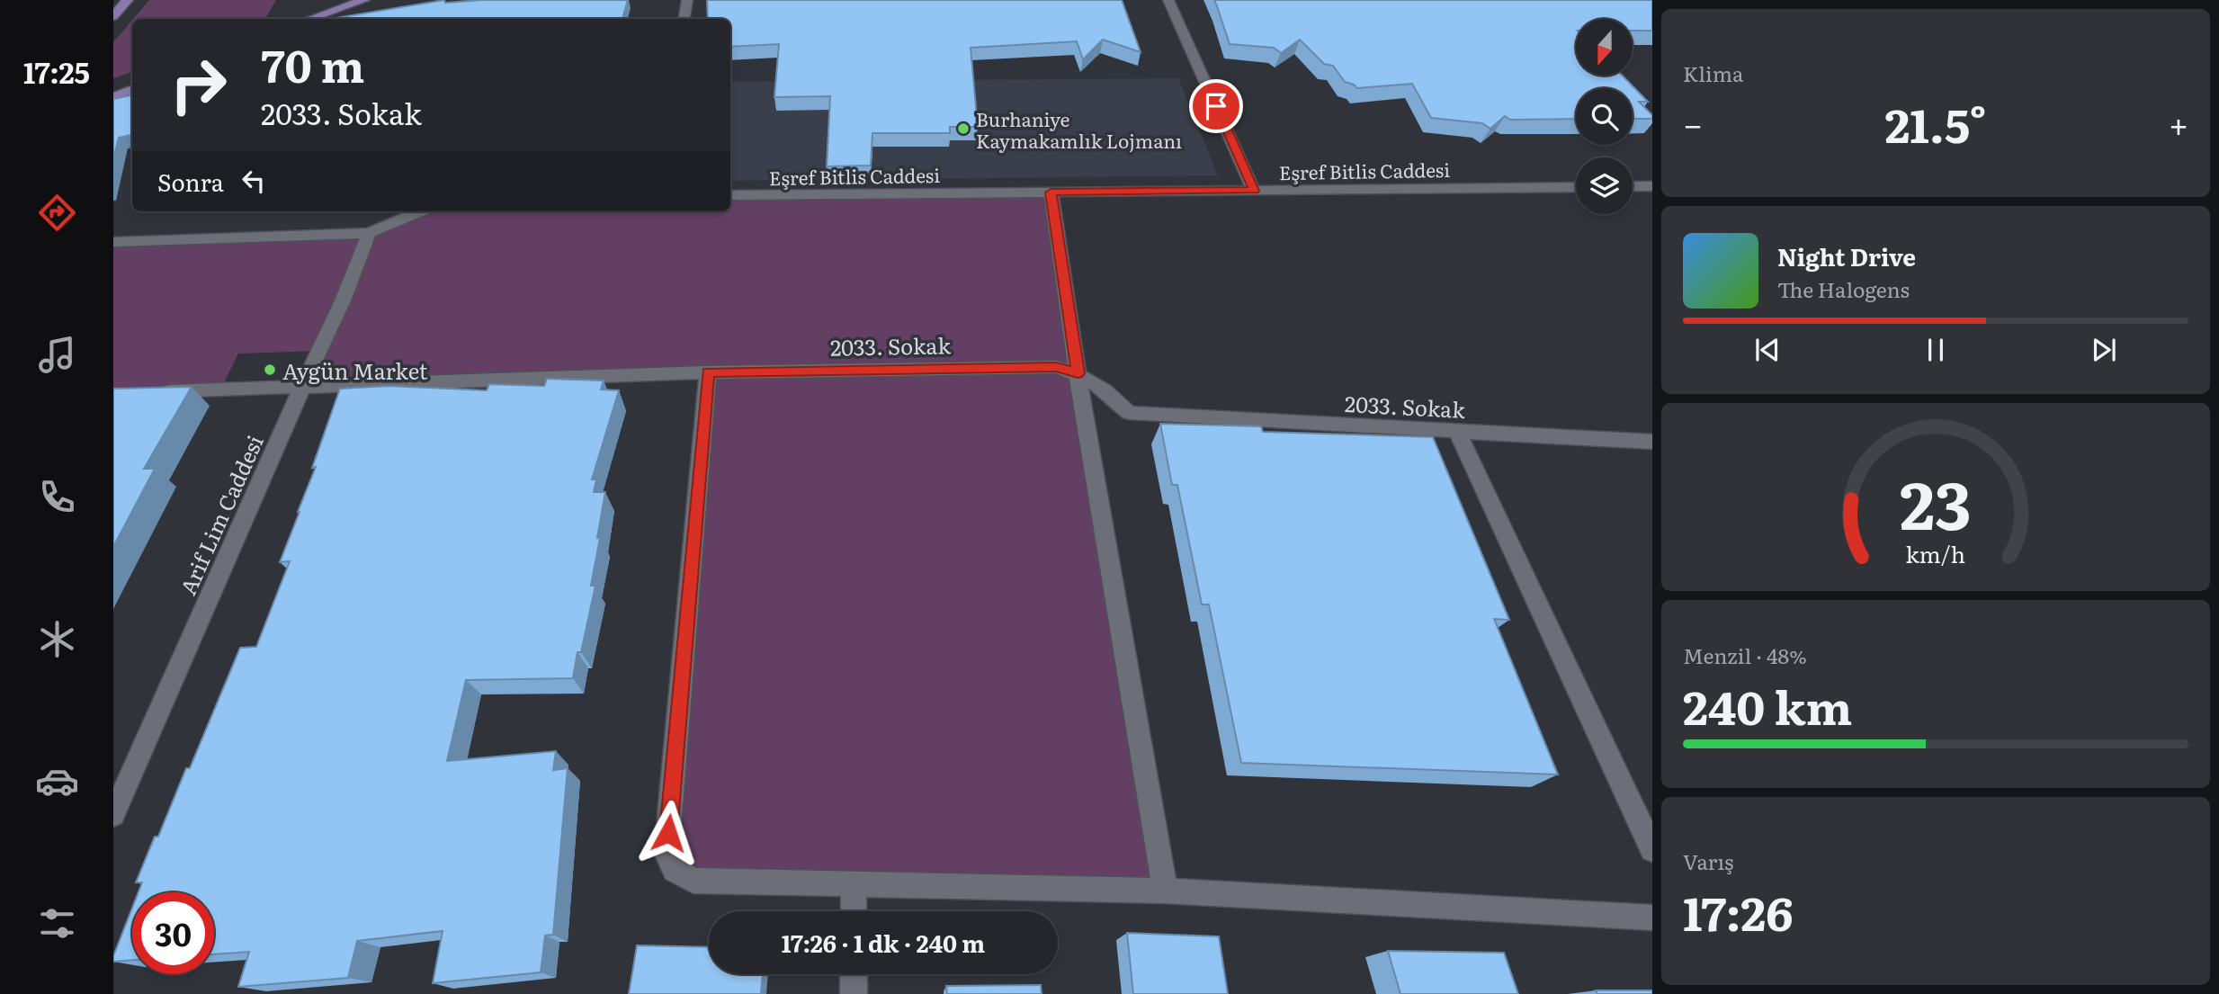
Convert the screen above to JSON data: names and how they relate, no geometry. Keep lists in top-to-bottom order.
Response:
{
  "streets": {
    "street": ["Eşref Bitlis Caddesi", "2033. Sokak", "Arif Lim Caddesi"]
  },
  "crossings": [
    ["2033. Sokak", "Arif Lim Caddesi"]
  ],
  "places": ["Burhaniye Kaymakamlık Lojmanı", "Aygün Market"],
  "north": "bottom",
  "page": {
    "tabs": "17:25",
    "tile": [
      "Klima",
      ["Menzil · 48%", "240 km"],
      ["Varış", "17:26"]
    ],
    "turn": ["70 m", "2033. Sokak"],
    "heat": ["−", "21.5°", "+"],
    "then": "Sonra",
    "song": ["Night Drive", "The Halogens"],
    "limit": "30",
    "trip": "17:26 · 1 dk · 240 m",
    "gauge": ["23", "km/h"]
  }
}
